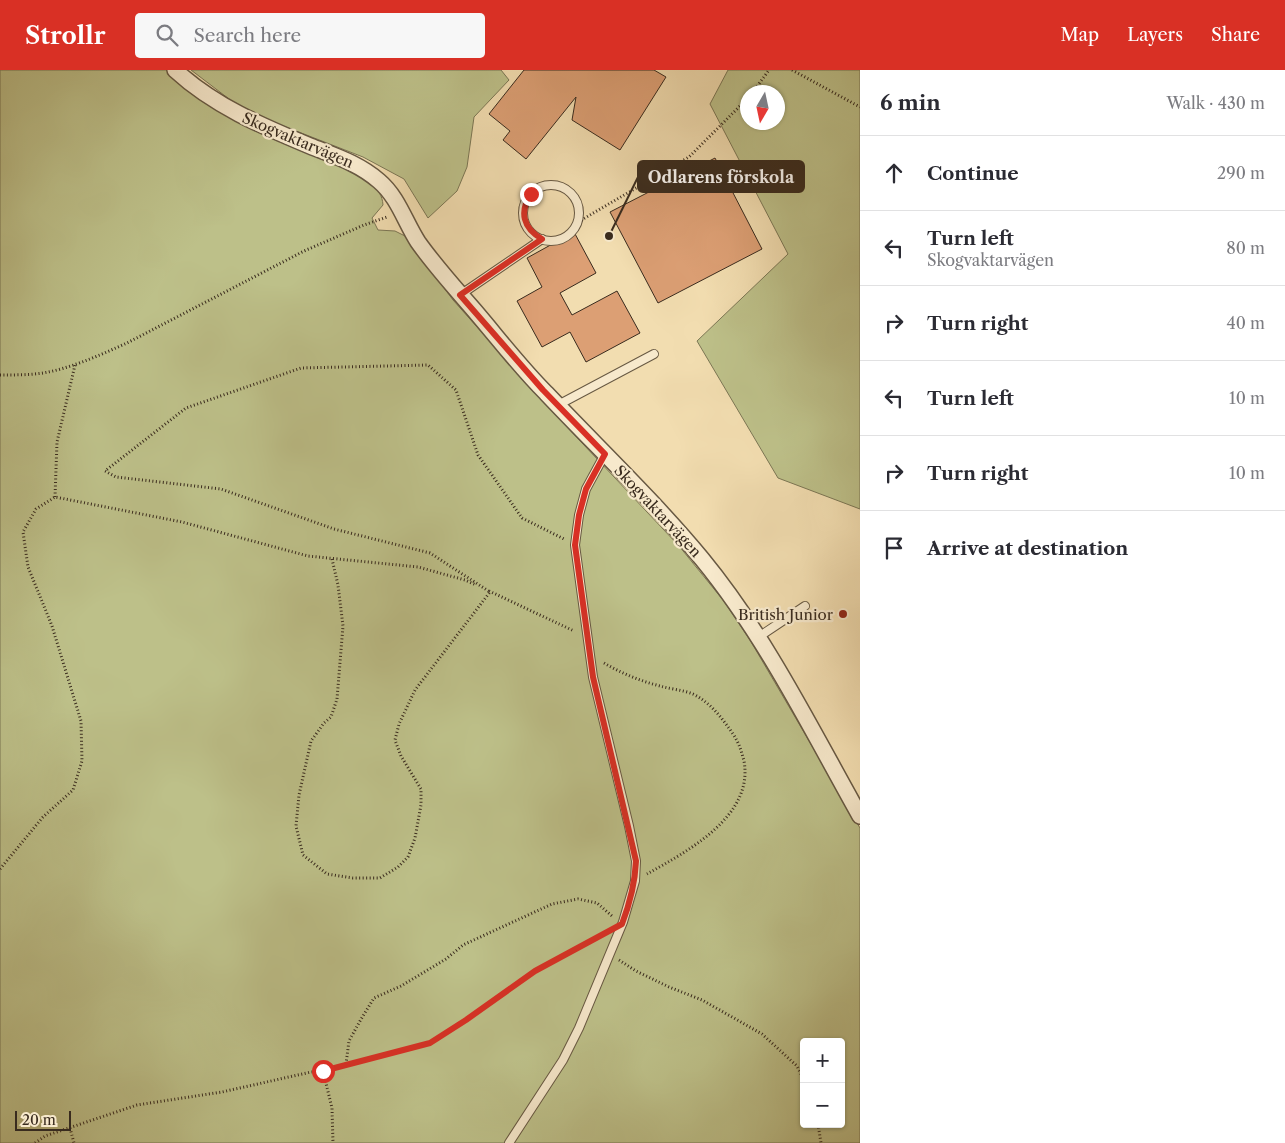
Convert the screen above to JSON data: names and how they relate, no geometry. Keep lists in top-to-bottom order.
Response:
{
  "streets": {
    "street": ["Skogvaktarvägen"]
  },
  "places": ["Odlarens förskola", "British Junior"],
  "scale_bar": "20 m",
  "north": "bottom",
  "page": {
    "header": "Strollr",
    "search": "Search here",
    "nav": ["Map", "Layers", "Share"],
    "heading": ["6 min", "Walk · 430 m"],
    "list": [
      ["Continue", "290 m"],
      ["Turn left", "Skogvaktarvägen", "80 m"],
      ["Turn right", "40 m"],
      ["Turn left", "10 m"],
      ["Turn right", "10 m"],
      "Arrive at destination"
    ],
    "map_buttons": ["+", "−"],
    "scale": "20 m"
  }
}
